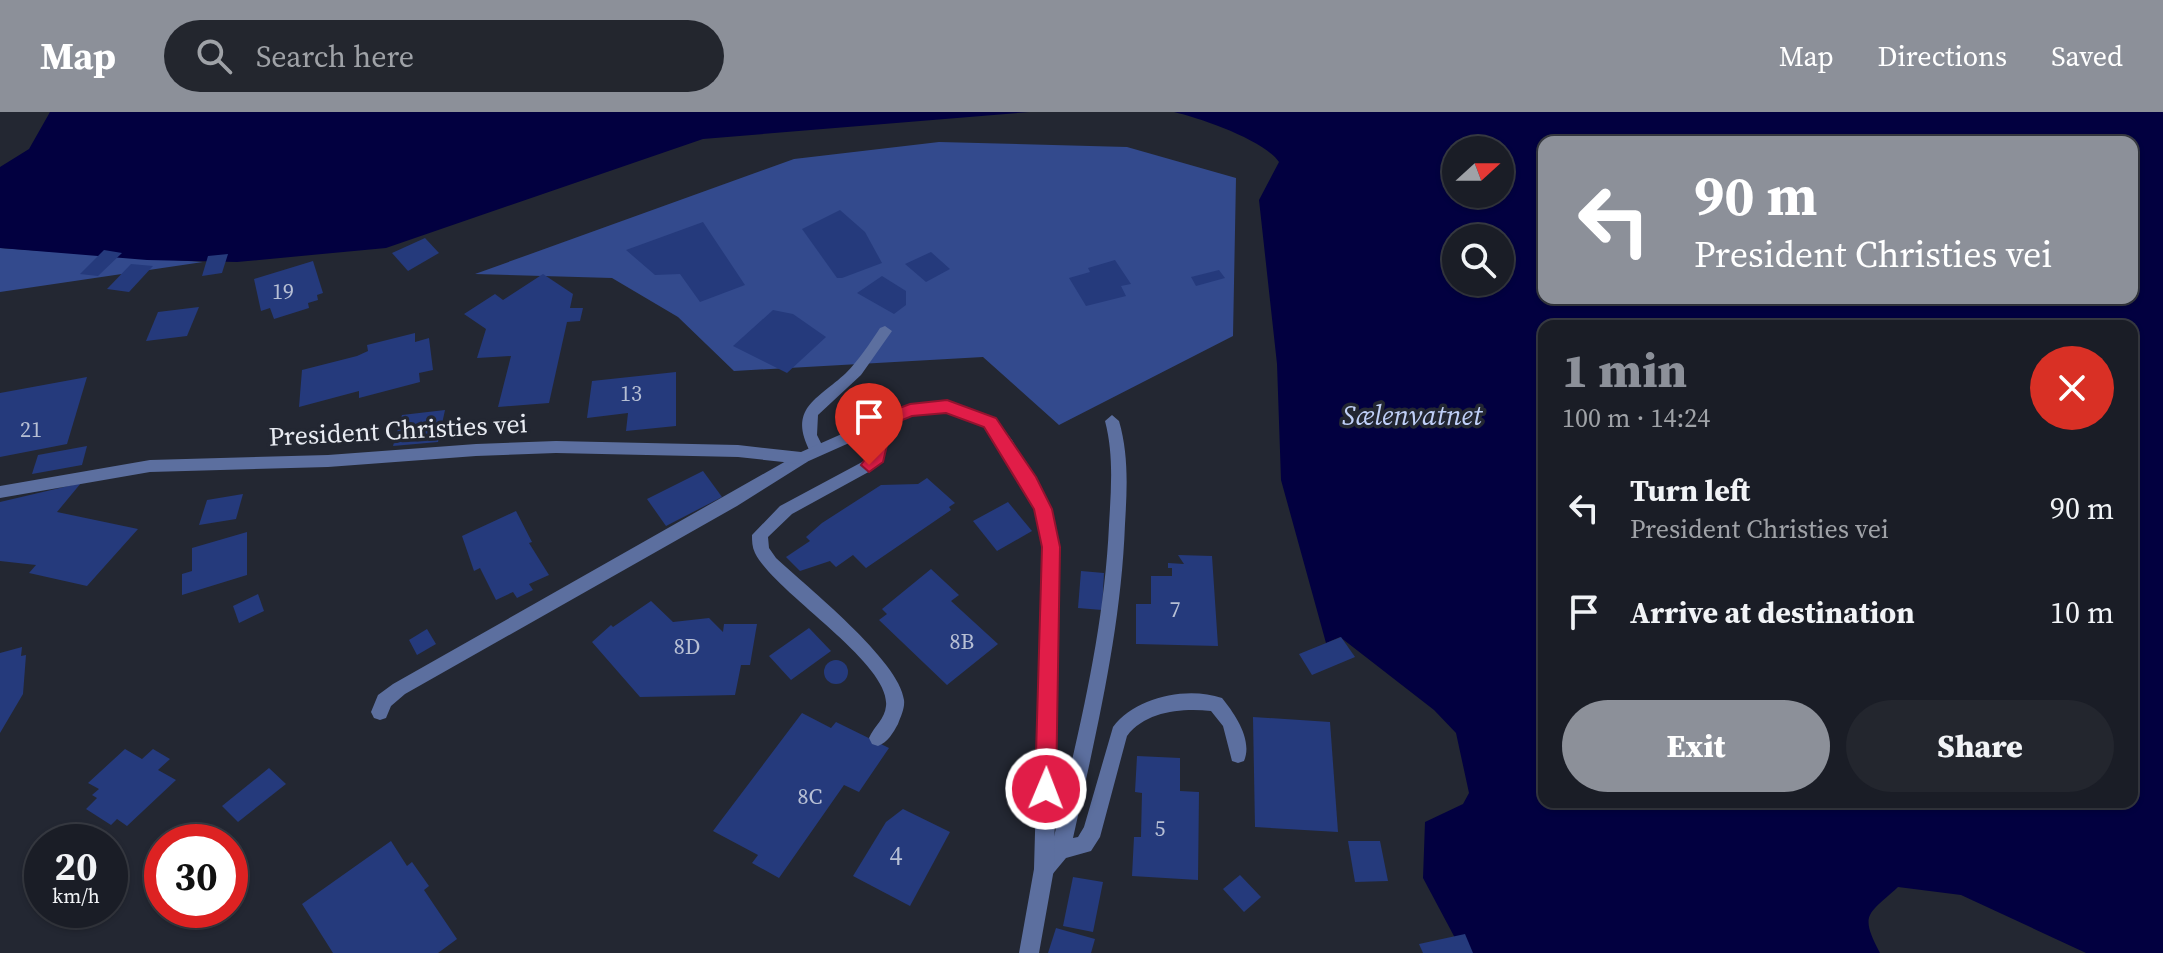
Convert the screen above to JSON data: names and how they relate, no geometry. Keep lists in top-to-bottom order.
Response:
{
  "streets": {
    "street": ["President Christies vei"]
  },
  "water": ["Sælenvatnet"],
  "house_numbers": [
    "19",
    "13",
    "21",
    "7",
    "8B",
    "8D",
    "8C",
    "5",
    "4"
  ],
  "north": "right",
  "page": {
    "header": "Map",
    "search": "Search here",
    "nav": ["Map", "Directions", "Saved"],
    "turn": ["90 m", "President Christies vei"],
    "heading": ["1 min", "100 m · 14:24"],
    "list": [
      {
        "name": "Turn left",
        "note": "President Christies vei",
        "value": "90 m"
      },
      {
        "name": "Arrive at destination",
        "value": "10 m"
      }
    ],
    "buttons": ["Exit", "Share"],
    "speed": "20 km/h",
    "limit": "30"
  }
}
